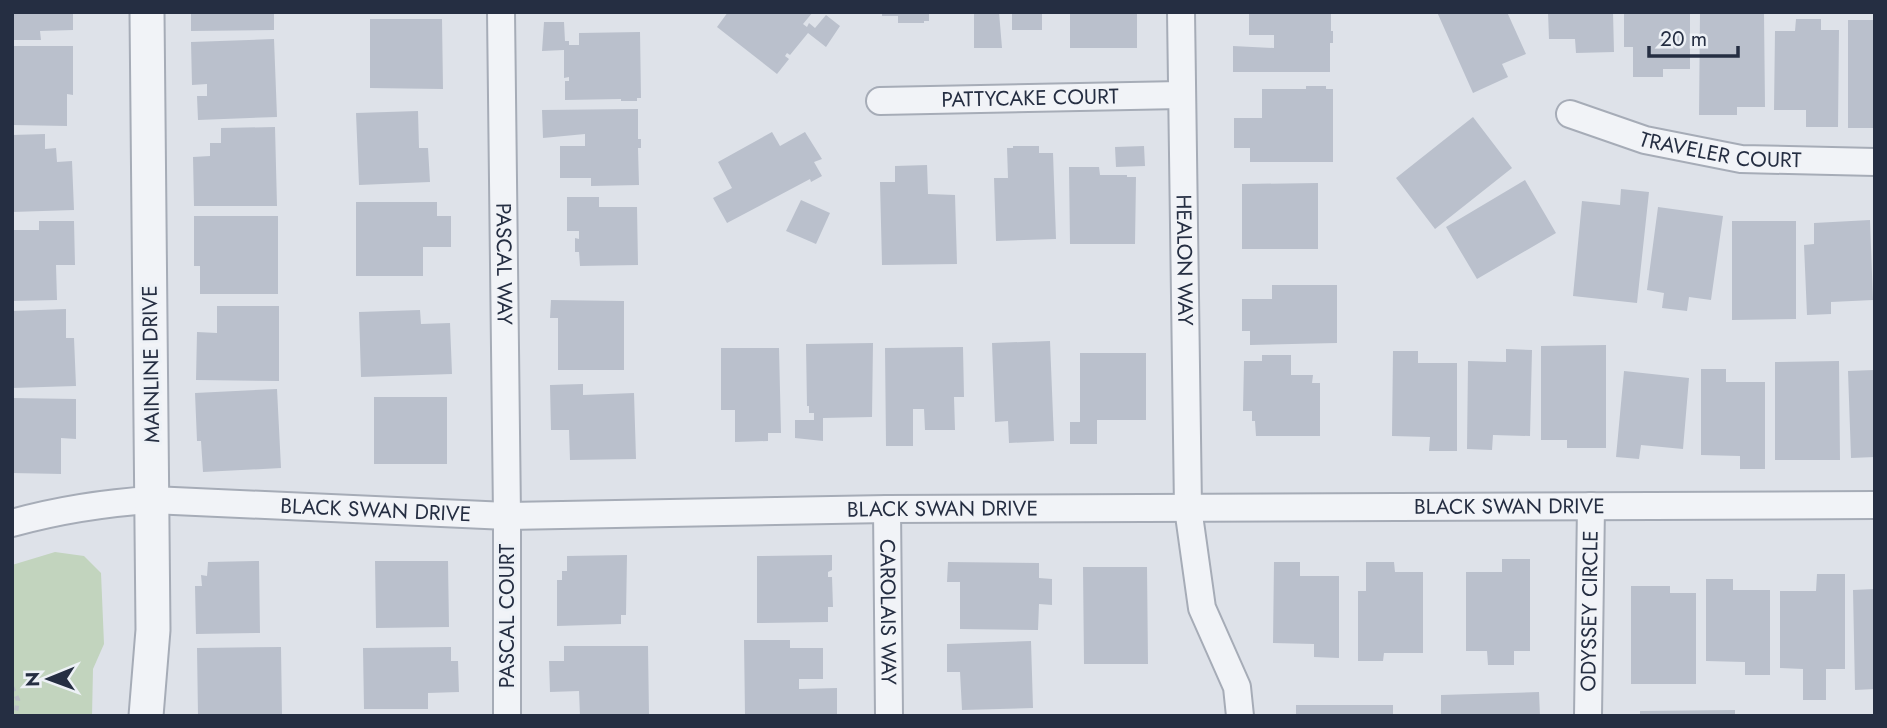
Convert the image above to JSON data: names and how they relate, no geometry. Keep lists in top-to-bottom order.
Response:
{
  "streets": {
    "street": [
      "PATTYCAKE COURT",
      "TRAVELER COURT",
      "HEALON WAY",
      "PASCAL WAY",
      "MAINLINE DRIVE",
      "BLACK SWAN DRIVE",
      "ODYSSEY CIRCLE",
      "CAROLAIS WAY",
      "PASCAL COURT"
    ]
  },
  "crossings": [
    ["PATTYCAKE COURT", "HEALON WAY"],
    ["HEALON WAY", "BLACK SWAN DRIVE"],
    ["PASCAL WAY", "BLACK SWAN DRIVE"],
    ["PASCAL WAY", "PASCAL COURT"],
    ["MAINLINE DRIVE", "BLACK SWAN DRIVE"],
    ["BLACK SWAN DRIVE", "ODYSSEY CIRCLE"],
    ["BLACK SWAN DRIVE", "CAROLAIS WAY"],
    ["BLACK SWAN DRIVE", "PASCAL COURT"]
  ],
  "scale_bar": "20 m",
  "north": "left"
}
